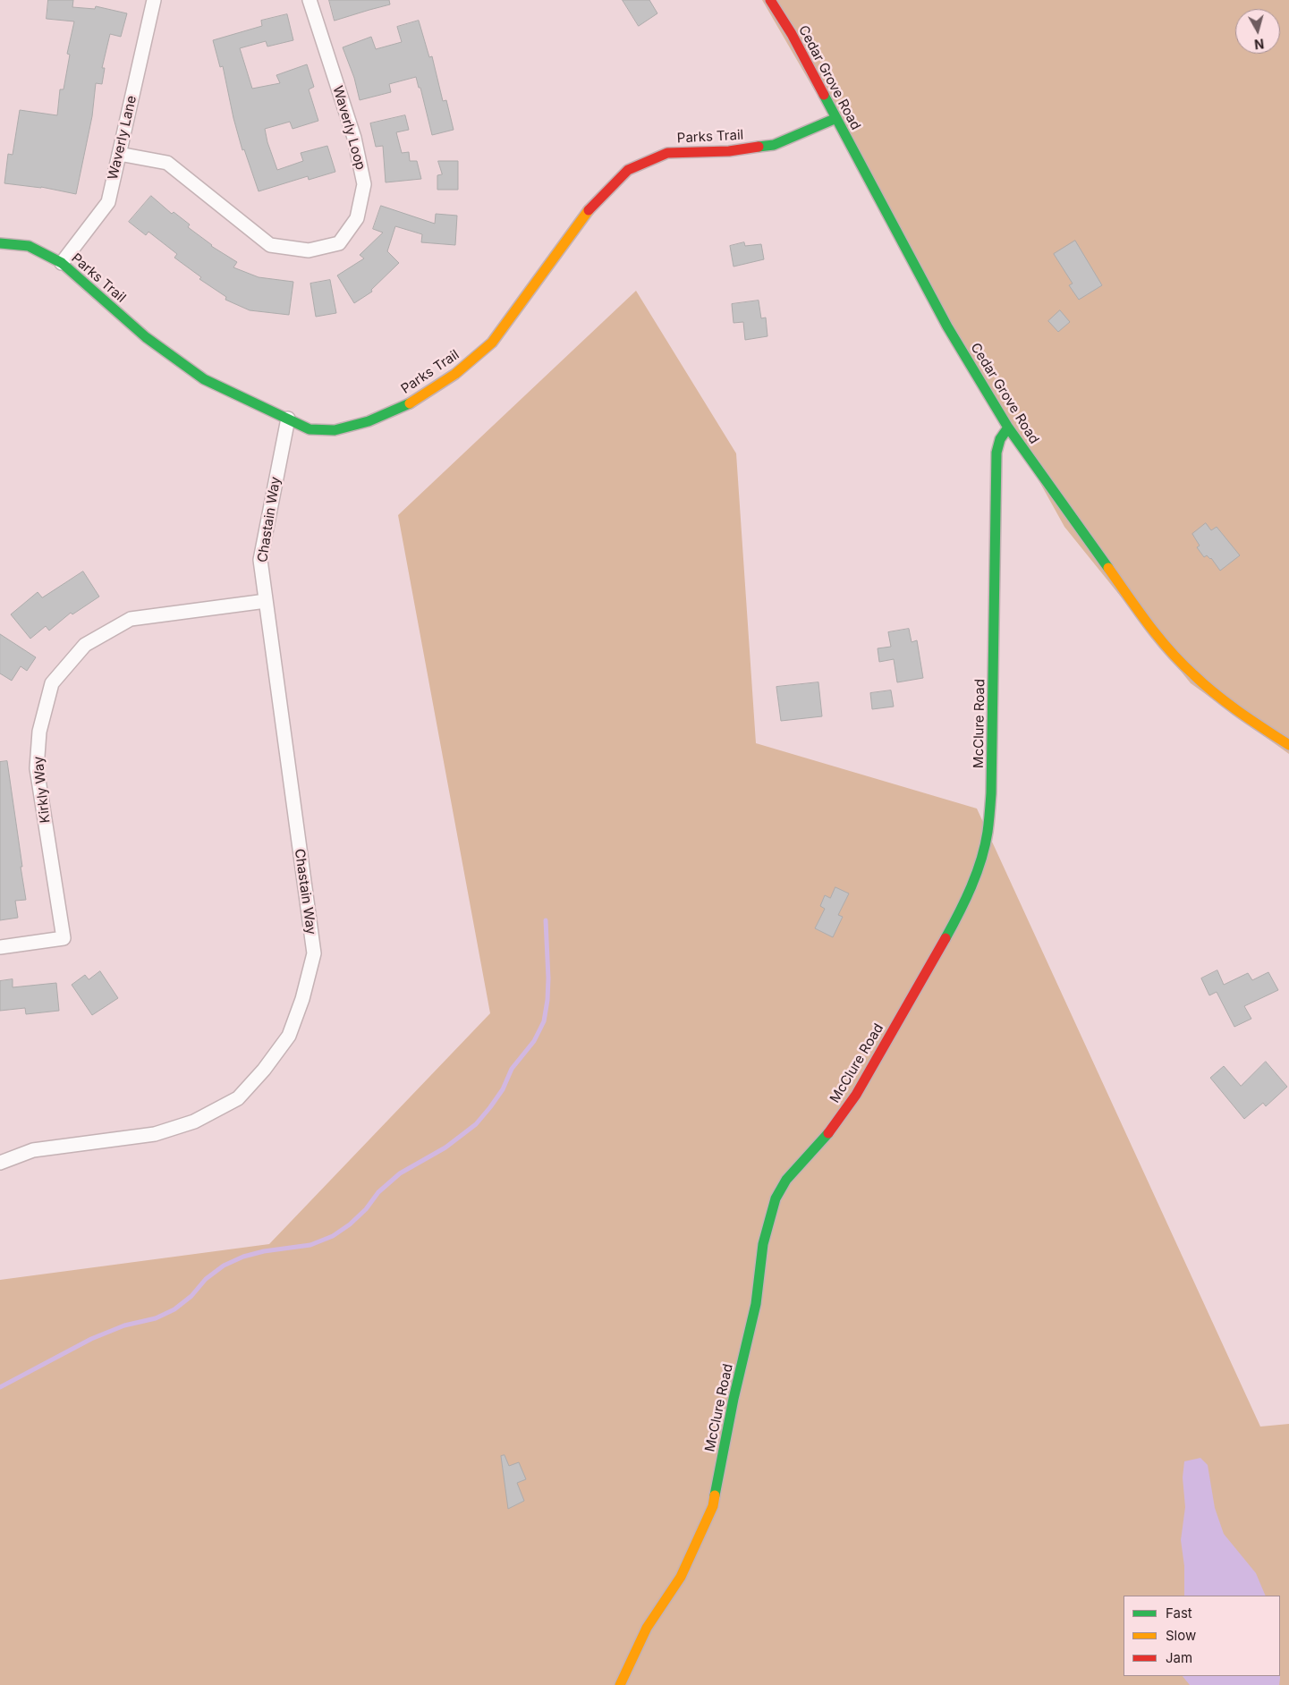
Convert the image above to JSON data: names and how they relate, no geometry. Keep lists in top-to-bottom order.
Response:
{
  "streets": {
    "street": [
      "Cedar Grove Road",
      "Waverly Loop",
      "Parks Trail",
      "Waverly Lane",
      "Chastain Way",
      "McClure Road",
      "Kirkly Way"
    ]
  },
  "crossings": [
    ["Cedar Grove Road", "Parks Trail"],
    ["Cedar Grove Road", "McClure Road"],
    ["Waverly Loop", "Waverly Lane"],
    ["Parks Trail", "Waverly Lane"],
    ["Parks Trail", "Chastain Way"],
    ["Chastain Way", "Kirkly Way"]
  ],
  "legend": ["Fast", "Slow", "Jam"],
  "north": "bottom"
}
